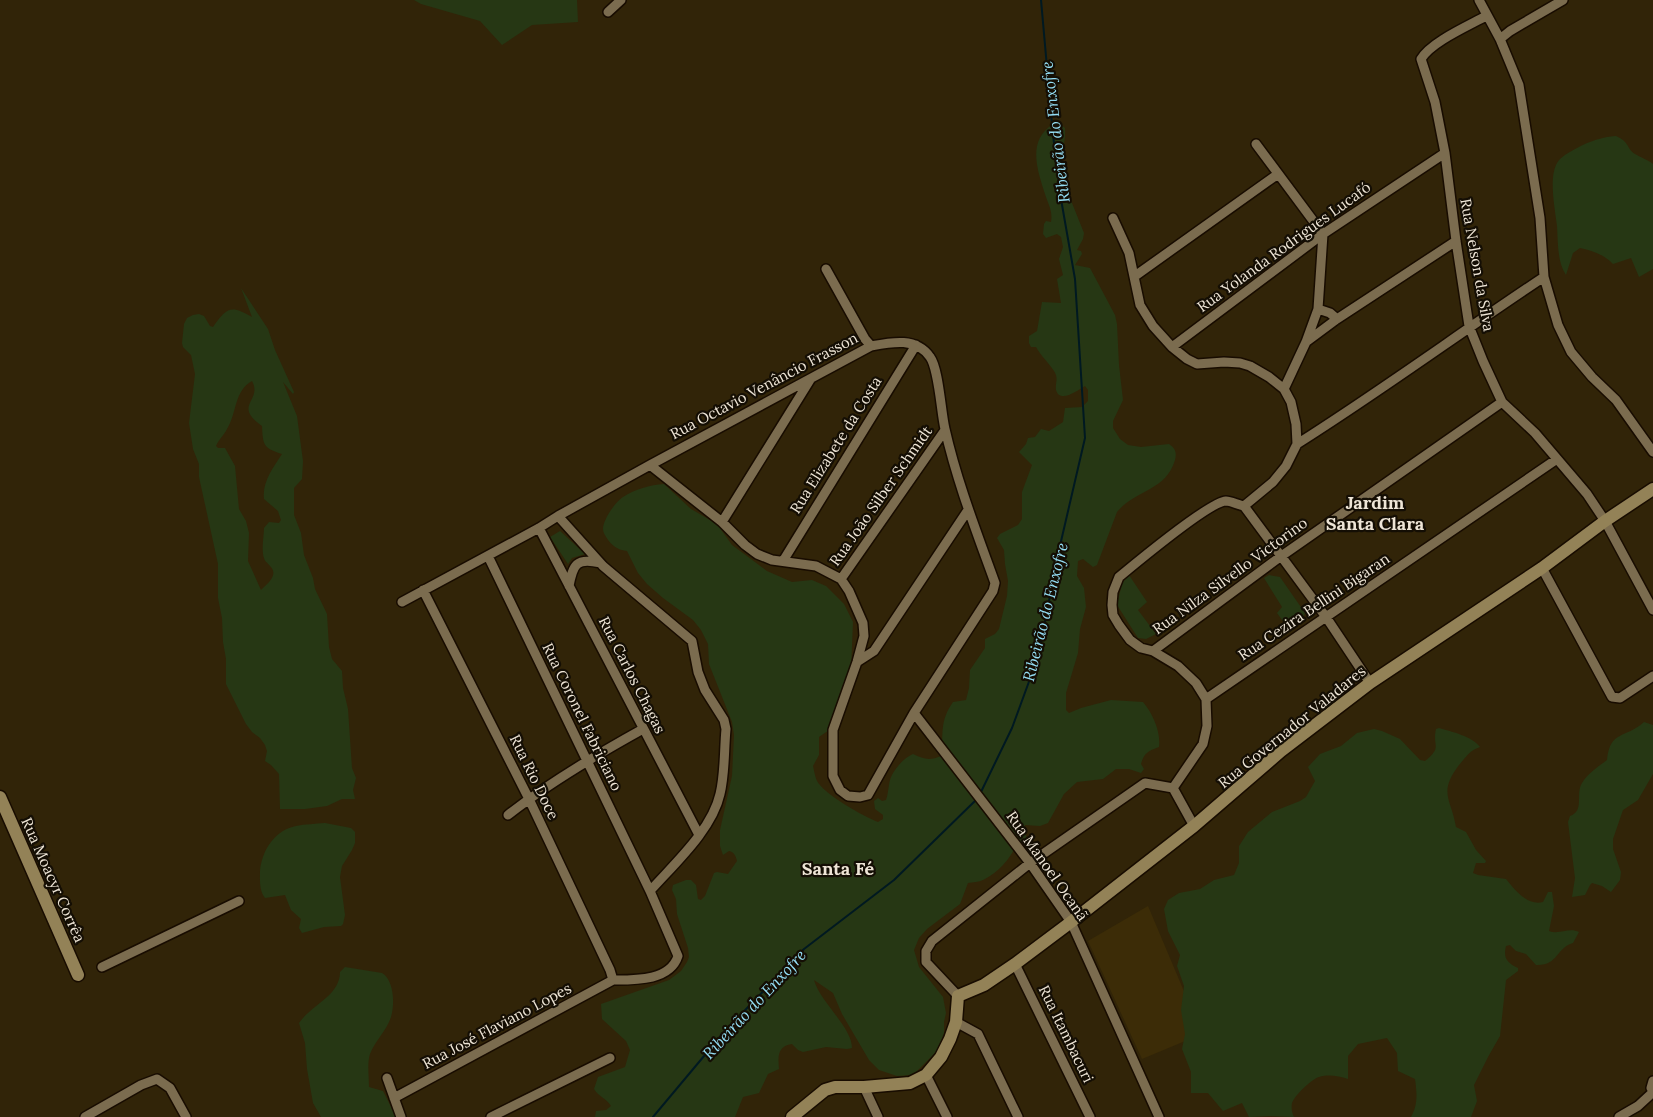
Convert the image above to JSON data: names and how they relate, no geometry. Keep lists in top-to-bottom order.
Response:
{
  "streets": {
    "street": [
      "Rua Yolanda Rodrigues Lucafó",
      "Rua Nelson da Silva",
      "Rua Octavio Venâncio Frasson",
      "Rua Elizabete da Costa",
      "Rua João Silber Schmidt",
      "Rua Nilza Silvello Victorino",
      "Rua Cezira Bellini Bigaran",
      "Rua Carlos Chagas",
      "Rua Coronel Fabriciano",
      "Rua Governador Valadares",
      "Rua Rio Doce",
      "Rua Manoel Ocanã",
      "Rua Moacyr Corrêa",
      "Rua José Flaviano Lopes",
      "Rua Itambacuri"
    ]
  },
  "crossings": [
    ["Rua Yolanda Rodrigues Lucafó", "Rua Nelson da Silva"],
    ["Rua Nelson da Silva", "Rua Nilza Silvello Victorino"],
    ["Rua Nelson da Silva", "Rua Cezira Bellini Bigaran"],
    ["Rua Nelson da Silva", "Rua Governador Valadares"],
    ["Rua Octavio Venâncio Frasson", "Rua Elizabete da Costa"],
    ["Rua Octavio Venâncio Frasson", "Rua Carlos Chagas"],
    ["Rua Octavio Venâncio Frasson", "Rua Coronel Fabriciano"],
    ["Rua Octavio Venâncio Frasson", "Rua Rio Doce"],
    ["Rua Coronel Fabriciano", "Rua Rio Doce"],
    ["Rua Coronel Fabriciano", "Rua José Flaviano Lopes"],
    ["Rua Governador Valadares", "Rua Manoel Ocanã"],
    ["Rua Governador Valadares", "Rua Itambacuri"],
    ["Rua Rio Doce", "Rua José Flaviano Lopes"]
  ],
  "districts": ["Jardim Santa Clara", "Santa Fé"],
  "water": ["Ribeirão do Enxofre"]
}
